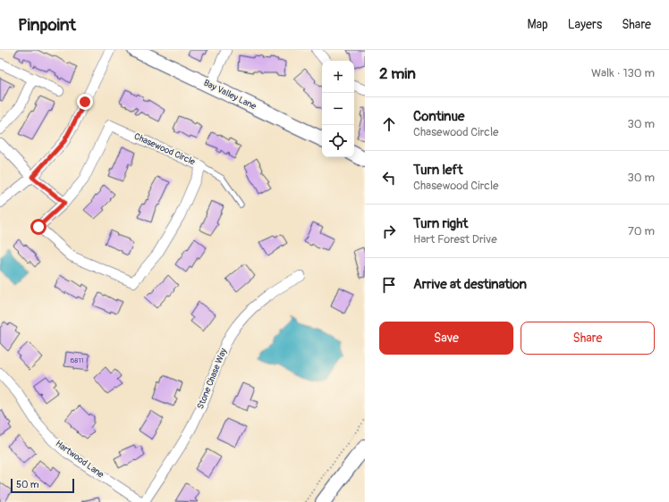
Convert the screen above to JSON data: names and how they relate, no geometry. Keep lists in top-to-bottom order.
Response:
{
  "streets": {
    "street": [
      "Bay Valley Lane",
      "Chasewood Circle",
      "Stone Chase Way",
      "Hartwood Lane"
    ]
  },
  "crossings": [
    ["Stone Chase Way", "Hartwood Lane"]
  ],
  "house_numbers": ["6811"],
  "scale_bar": "50 m",
  "page": {
    "header": "Pinpoint",
    "nav": ["Map", "Layers", "Share"],
    "heading": ["2 min", "Walk · 130 m"],
    "map_buttons": ["+", "−"],
    "list": [
      ["Continue", "Chasewood Circle", "30 m"],
      ["Turn left", "Chasewood Circle", "30 m"],
      ["Turn right", "Hart Forest Drive", "70 m"],
      "Arrive at destination"
    ],
    "buttons": ["Save", "Share"],
    "scale": "50 m"
  }
}
